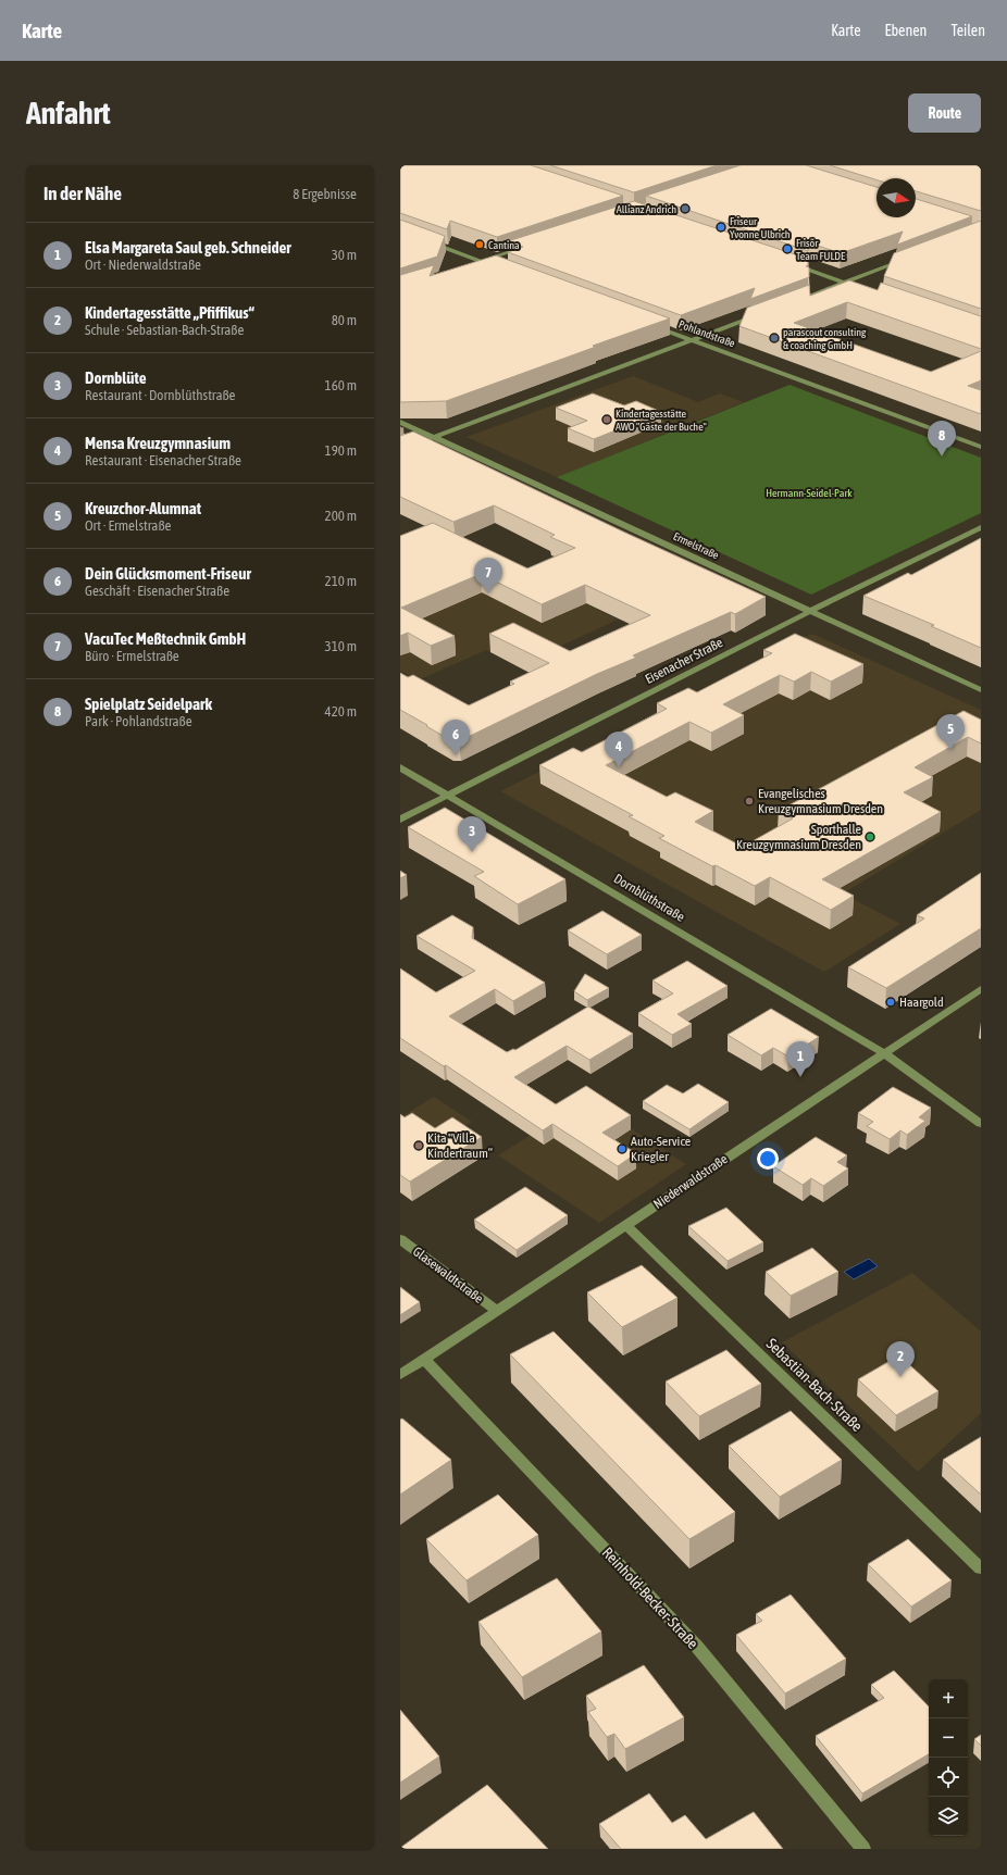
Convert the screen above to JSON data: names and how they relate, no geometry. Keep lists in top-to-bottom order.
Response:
{
  "streets": {
    "street": [
      "Pohlandstraße",
      "Ermelstraße",
      "Eisenacher Straße",
      "Dornblüthstraße",
      "Niederwaldstraße",
      "Glasewaldtstraße",
      "Sebastian-Bach-Straße",
      "Reinhold-Becker-Straße"
    ]
  },
  "crossings": [
    ["Ermelstraße", "Eisenacher Straße"],
    ["Eisenacher Straße", "Dornblüthstraße"],
    ["Dornblüthstraße", "Niederwaldstraße"],
    ["Niederwaldstraße", "Glasewaldtstraße"],
    ["Niederwaldstraße", "Sebastian-Bach-Straße"],
    ["Niederwaldstraße", "Reinhold-Becker-Straße"]
  ],
  "parks": ["Hermann-Seidel-Park"],
  "places": [
    "Allianz Andrich",
    "Friseur Yvonne Ulbrich",
    "Cantina",
    "Frisör Team FULDE",
    "parascout consulting & coaching GmbH",
    "Kindertagesstätte AWO \"Gäste der Buche\"",
    "Evangelisches Kreuzgymnasium Dresden",
    "Sporthalle Kreuzgymnasium Dresden",
    "Haargold",
    "Kita \"Villa Kindertraum“",
    "Auto-Service Kriegler"
  ],
  "north": "right",
  "page": {
    "header": "Karte",
    "nav": ["Karte", "Ebenen", "Teilen"],
    "buttons": "Route",
    "title": "Anfahrt",
    "heading": ["In der Nähe", "8 Ergebnisse"],
    "list": [
      {
        "mark": "1",
        "name": "Elsa Margareta Saul geb. Schneider",
        "note": "Ort · Niederwaldstraße",
        "value": "30 m"
      },
      {
        "mark": "2",
        "name": "Kindertagesstätte „Pfiffikus“",
        "note": "Schule · Sebastian-Bach-Straße",
        "value": "80 m"
      },
      {
        "mark": "3",
        "name": "Dornblüte",
        "note": "Restaurant · Dornblüthstraße",
        "value": "160 m"
      },
      {
        "mark": "4",
        "name": "Mensa Kreuzgymnasium",
        "note": "Restaurant · Eisenacher Straße",
        "value": "190 m"
      },
      {
        "mark": "5",
        "name": "Kreuzchor-Alumnat",
        "note": "Ort · Ermelstraße",
        "value": "200 m"
      },
      {
        "mark": "6",
        "name": "Dein Glücksmoment-Friseur",
        "note": "Geschäft · Eisenacher Straße",
        "value": "210 m"
      },
      {
        "mark": "7",
        "name": "VacuTec Meßtechnik GmbH",
        "note": "Büro · Ermelstraße",
        "value": "310 m"
      },
      {
        "mark": "8",
        "name": "Spielplatz Seidelpark",
        "note": "Park · Pohlandstraße",
        "value": "420 m"
      }
    ],
    "pins": [
      "8",
      "7",
      "5",
      "6",
      "4",
      "3",
      "1",
      "2"
    ],
    "map_buttons": ["+", "−"]
  }
}
